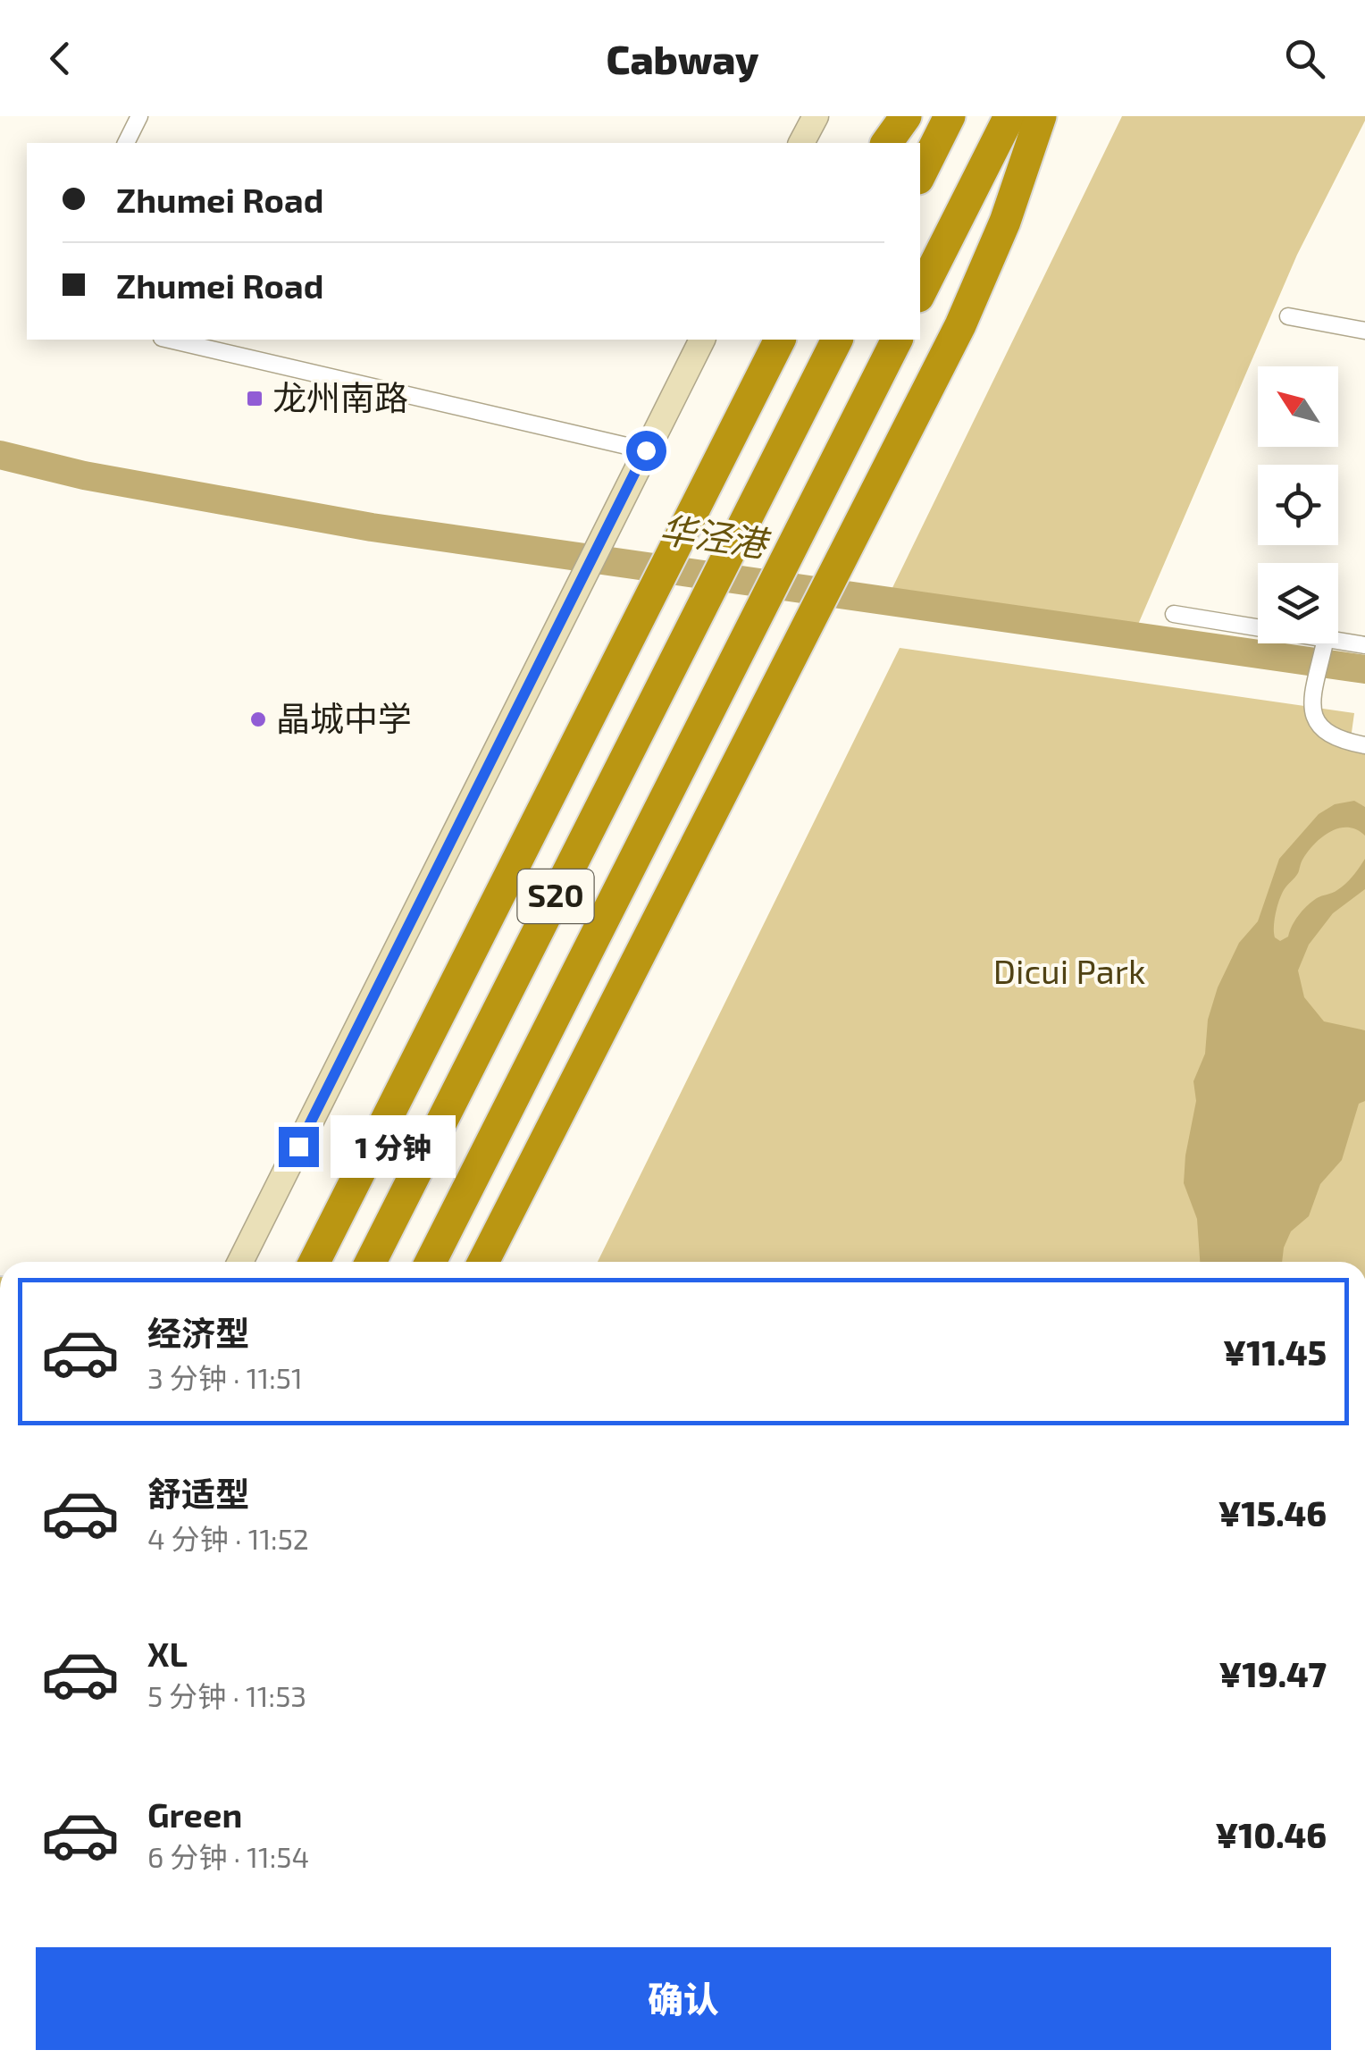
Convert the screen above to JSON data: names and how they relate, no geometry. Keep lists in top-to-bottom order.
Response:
{
  "streets": {
    "highway": ["S20"]
  },
  "water": ["华泾港"],
  "parks": ["Dicui Park"],
  "places": {
    "transit": ["龙州南路"],
    "other": ["晶城中学"]
  },
  "north": "top left",
  "page": {
    "header": "Cabway",
    "banner": ["Zhumei Road", "Zhumei Road"],
    "bubble": "1 分钟",
    "list": [
      {
        "name": "经济型",
        "note": "3 分钟 · 11:51",
        "value": "¥11.45"
      },
      {
        "name": "舒适型",
        "note": "4 分钟 · 11:52",
        "value": "¥15.46"
      },
      {
        "name": "XL",
        "note": "5 分钟 · 11:53",
        "value": "¥19.47"
      },
      {
        "name": "Green",
        "note": "6 分钟 · 11:54",
        "value": "¥10.46"
      }
    ],
    "buttons": "确认"
  }
}
